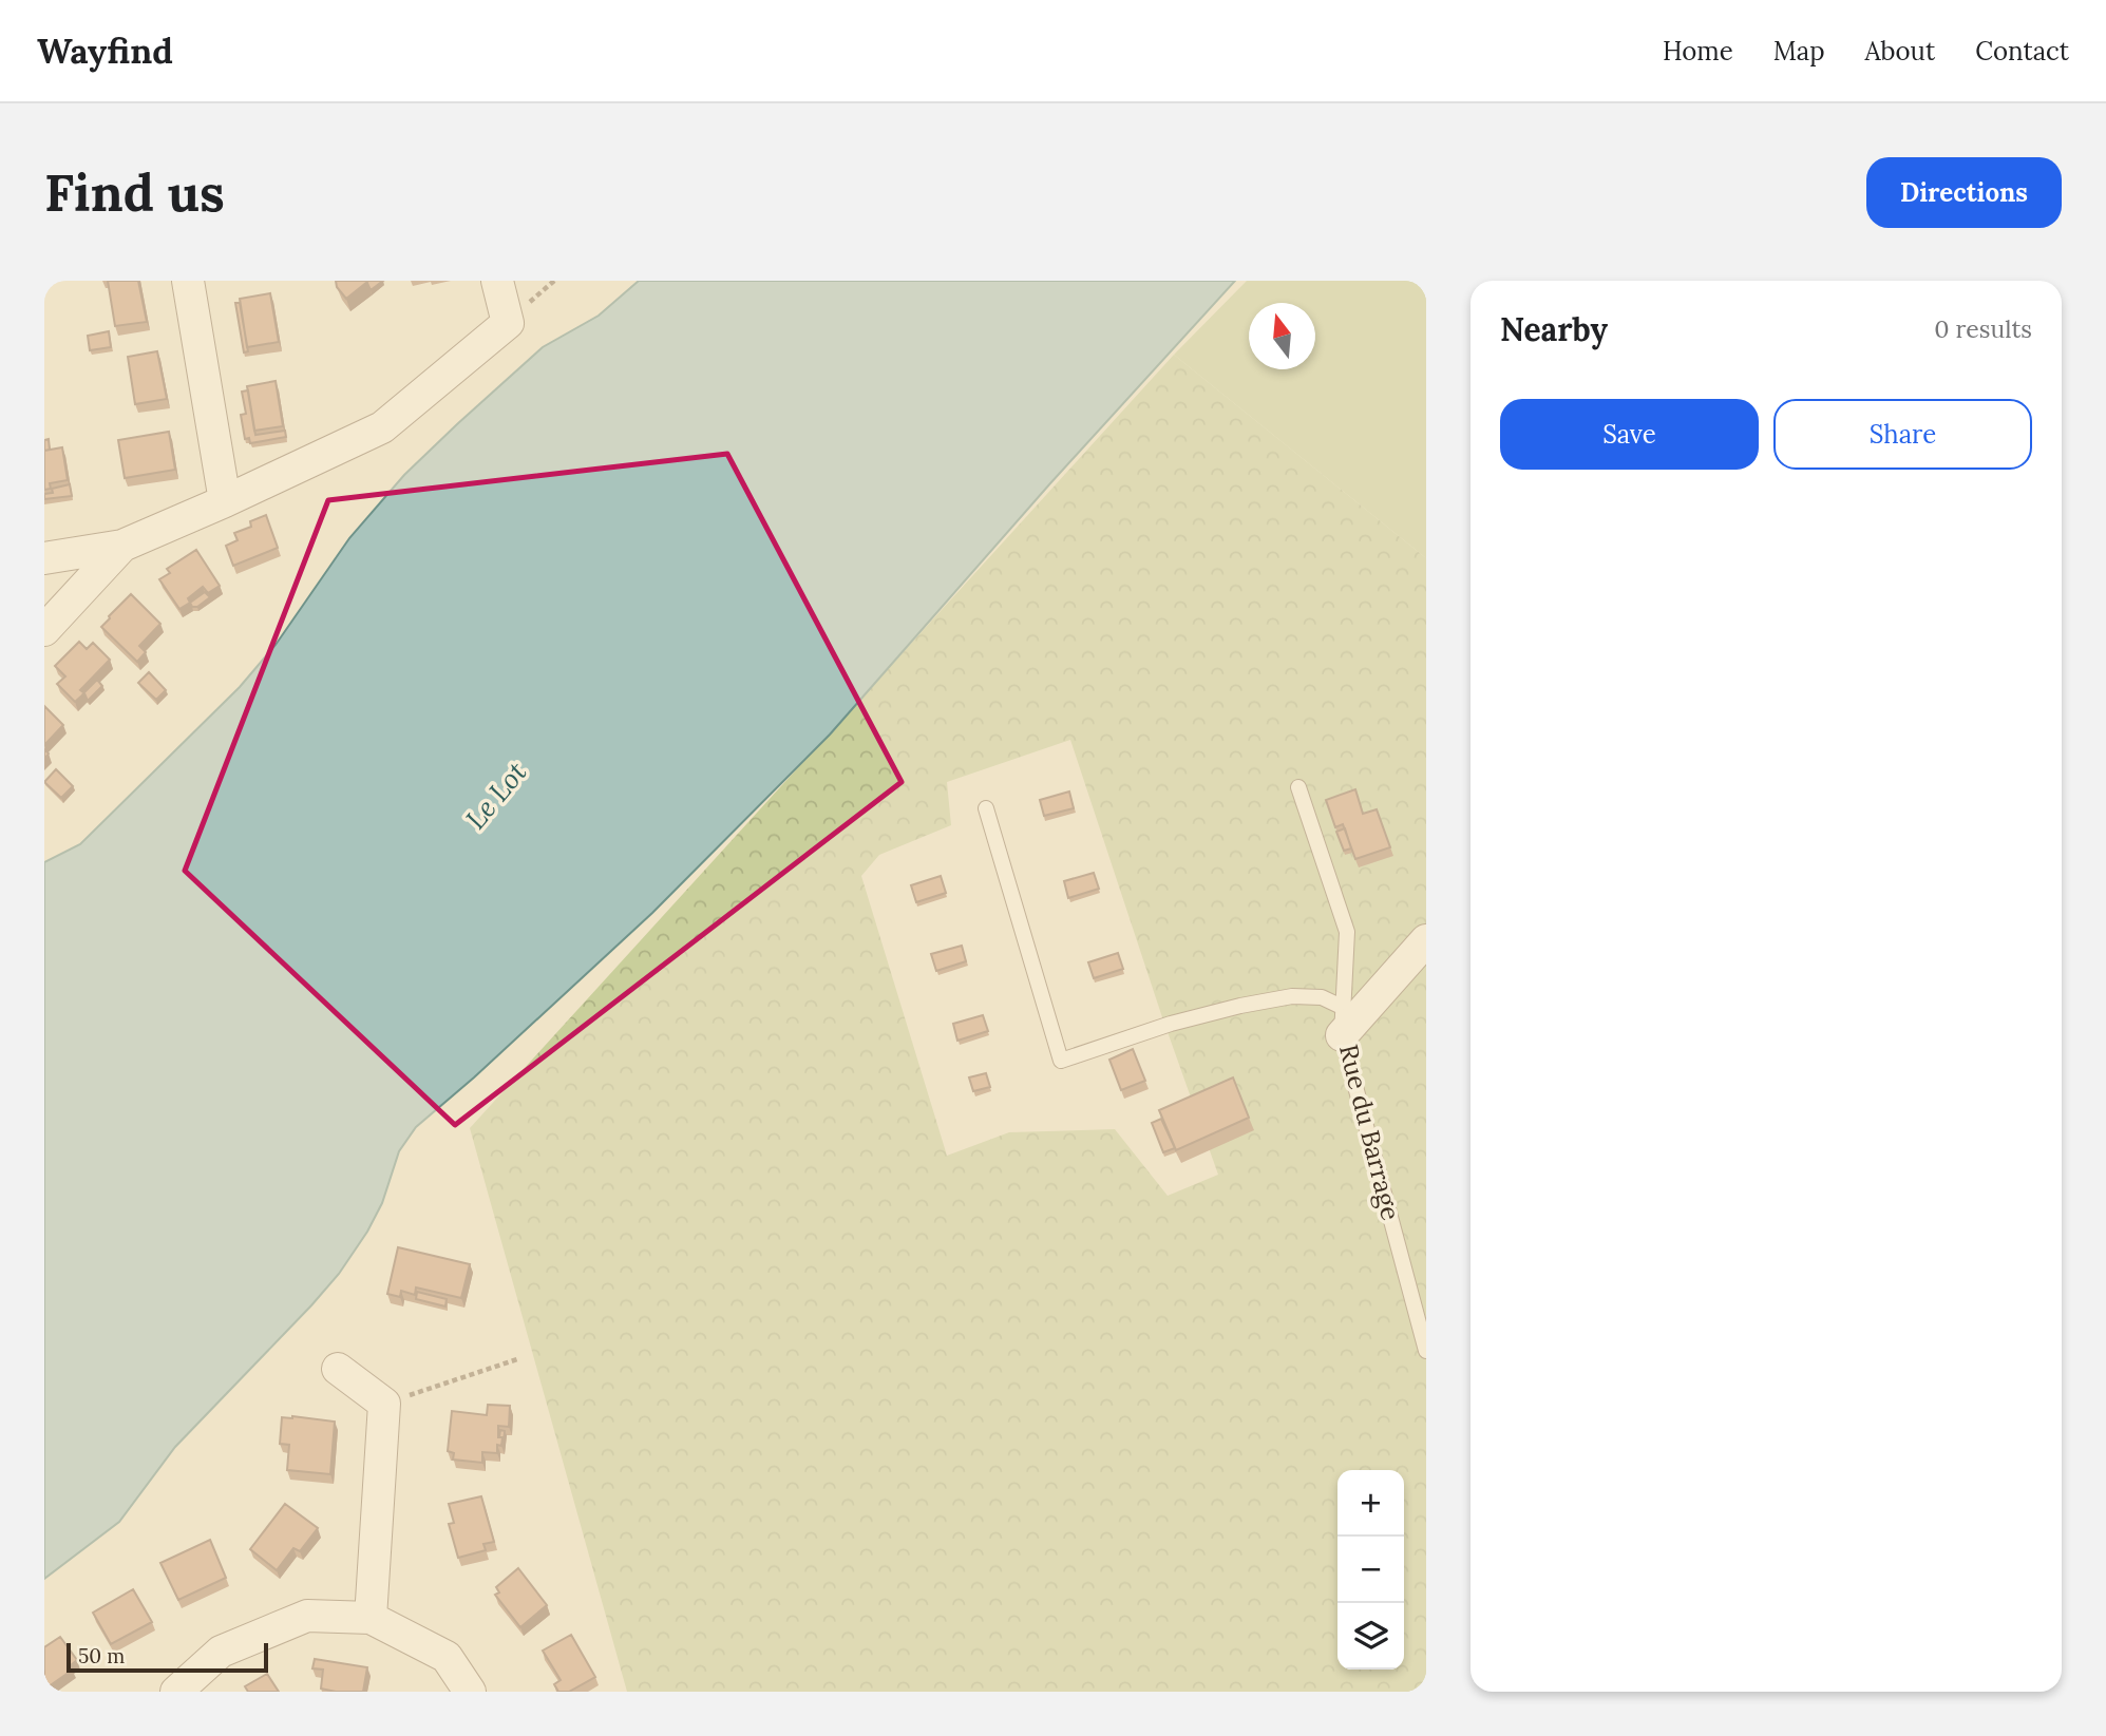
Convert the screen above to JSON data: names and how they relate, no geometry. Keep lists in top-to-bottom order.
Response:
{
  "streets": {
    "street": ["Rue du Barrage"]
  },
  "water": ["Le Lot"],
  "scale_bar": "50 m",
  "north": "top",
  "page": {
    "header": "Wayfind",
    "nav": [
      "Home",
      "Map",
      "About",
      "Contact"
    ],
    "buttons": [
      "Directions",
      ["Save", "Share"]
    ],
    "title": "Find us",
    "heading": ["Nearby", "0 results"],
    "map_buttons": ["+", "−"],
    "scale": "50 m"
  }
}
